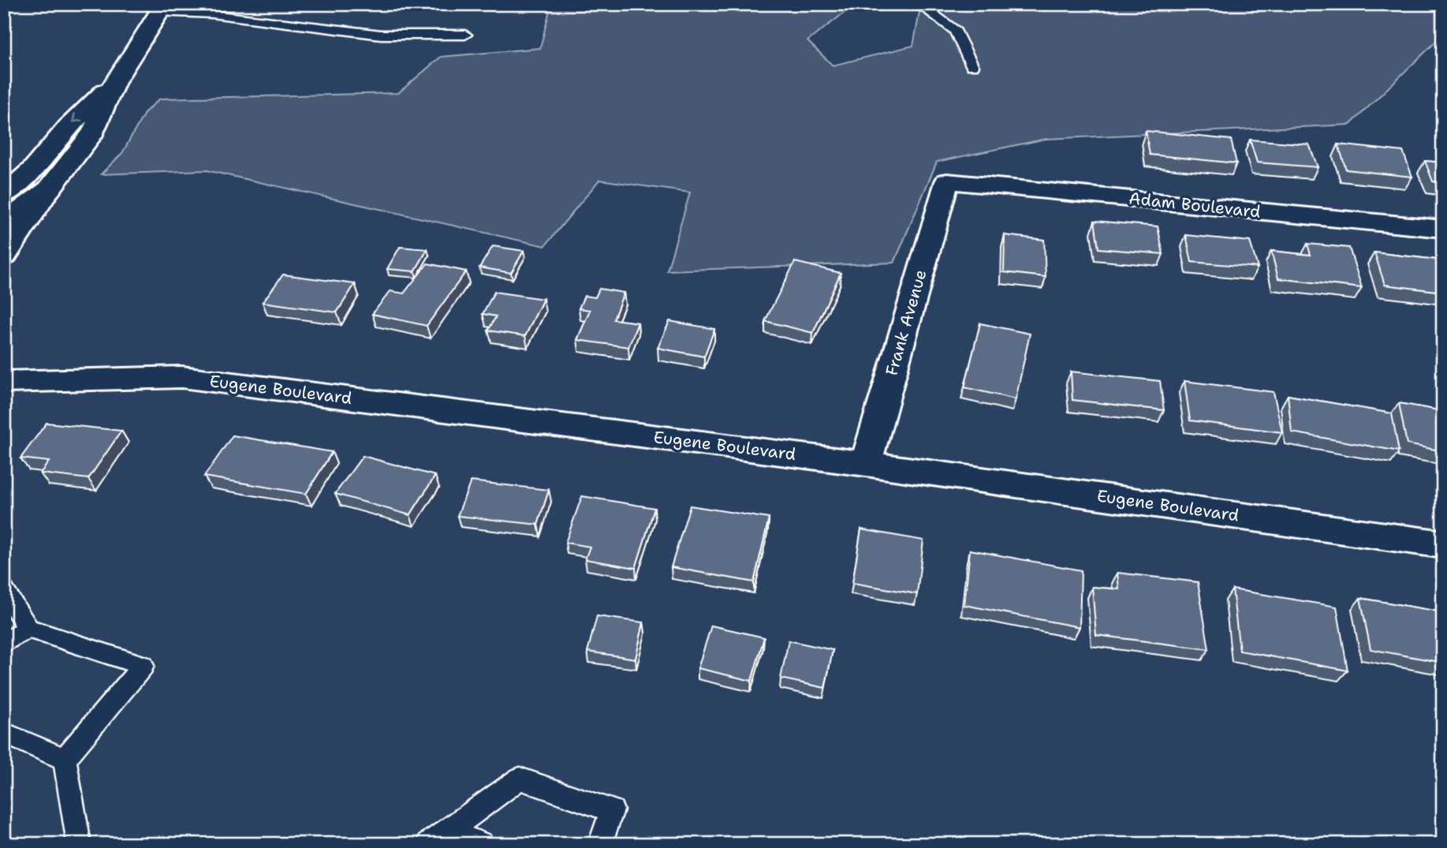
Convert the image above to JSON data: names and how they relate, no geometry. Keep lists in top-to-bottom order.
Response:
{
  "streets": {
    "main road": ["Adam Boulevard", "Frank Avenue", "Eugene Boulevard"]
  },
  "crossings": [
    ["Adam Boulevard", "Frank Avenue"],
    ["Frank Avenue", "Eugene Boulevard"]
  ]
}
